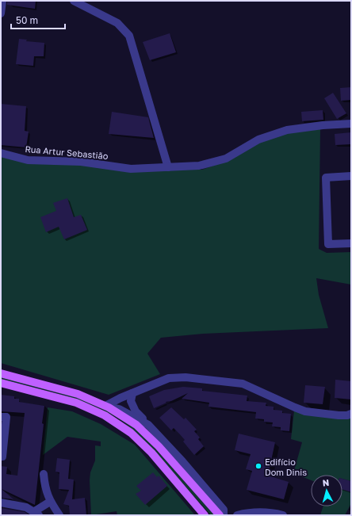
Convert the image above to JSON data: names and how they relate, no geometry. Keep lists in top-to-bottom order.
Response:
{
  "streets": {
    "street": ["Rua Artur Sebastião"]
  },
  "places": ["Edifício Dom Dinis"],
  "scale_bar": "50 m",
  "north": "top"
}
